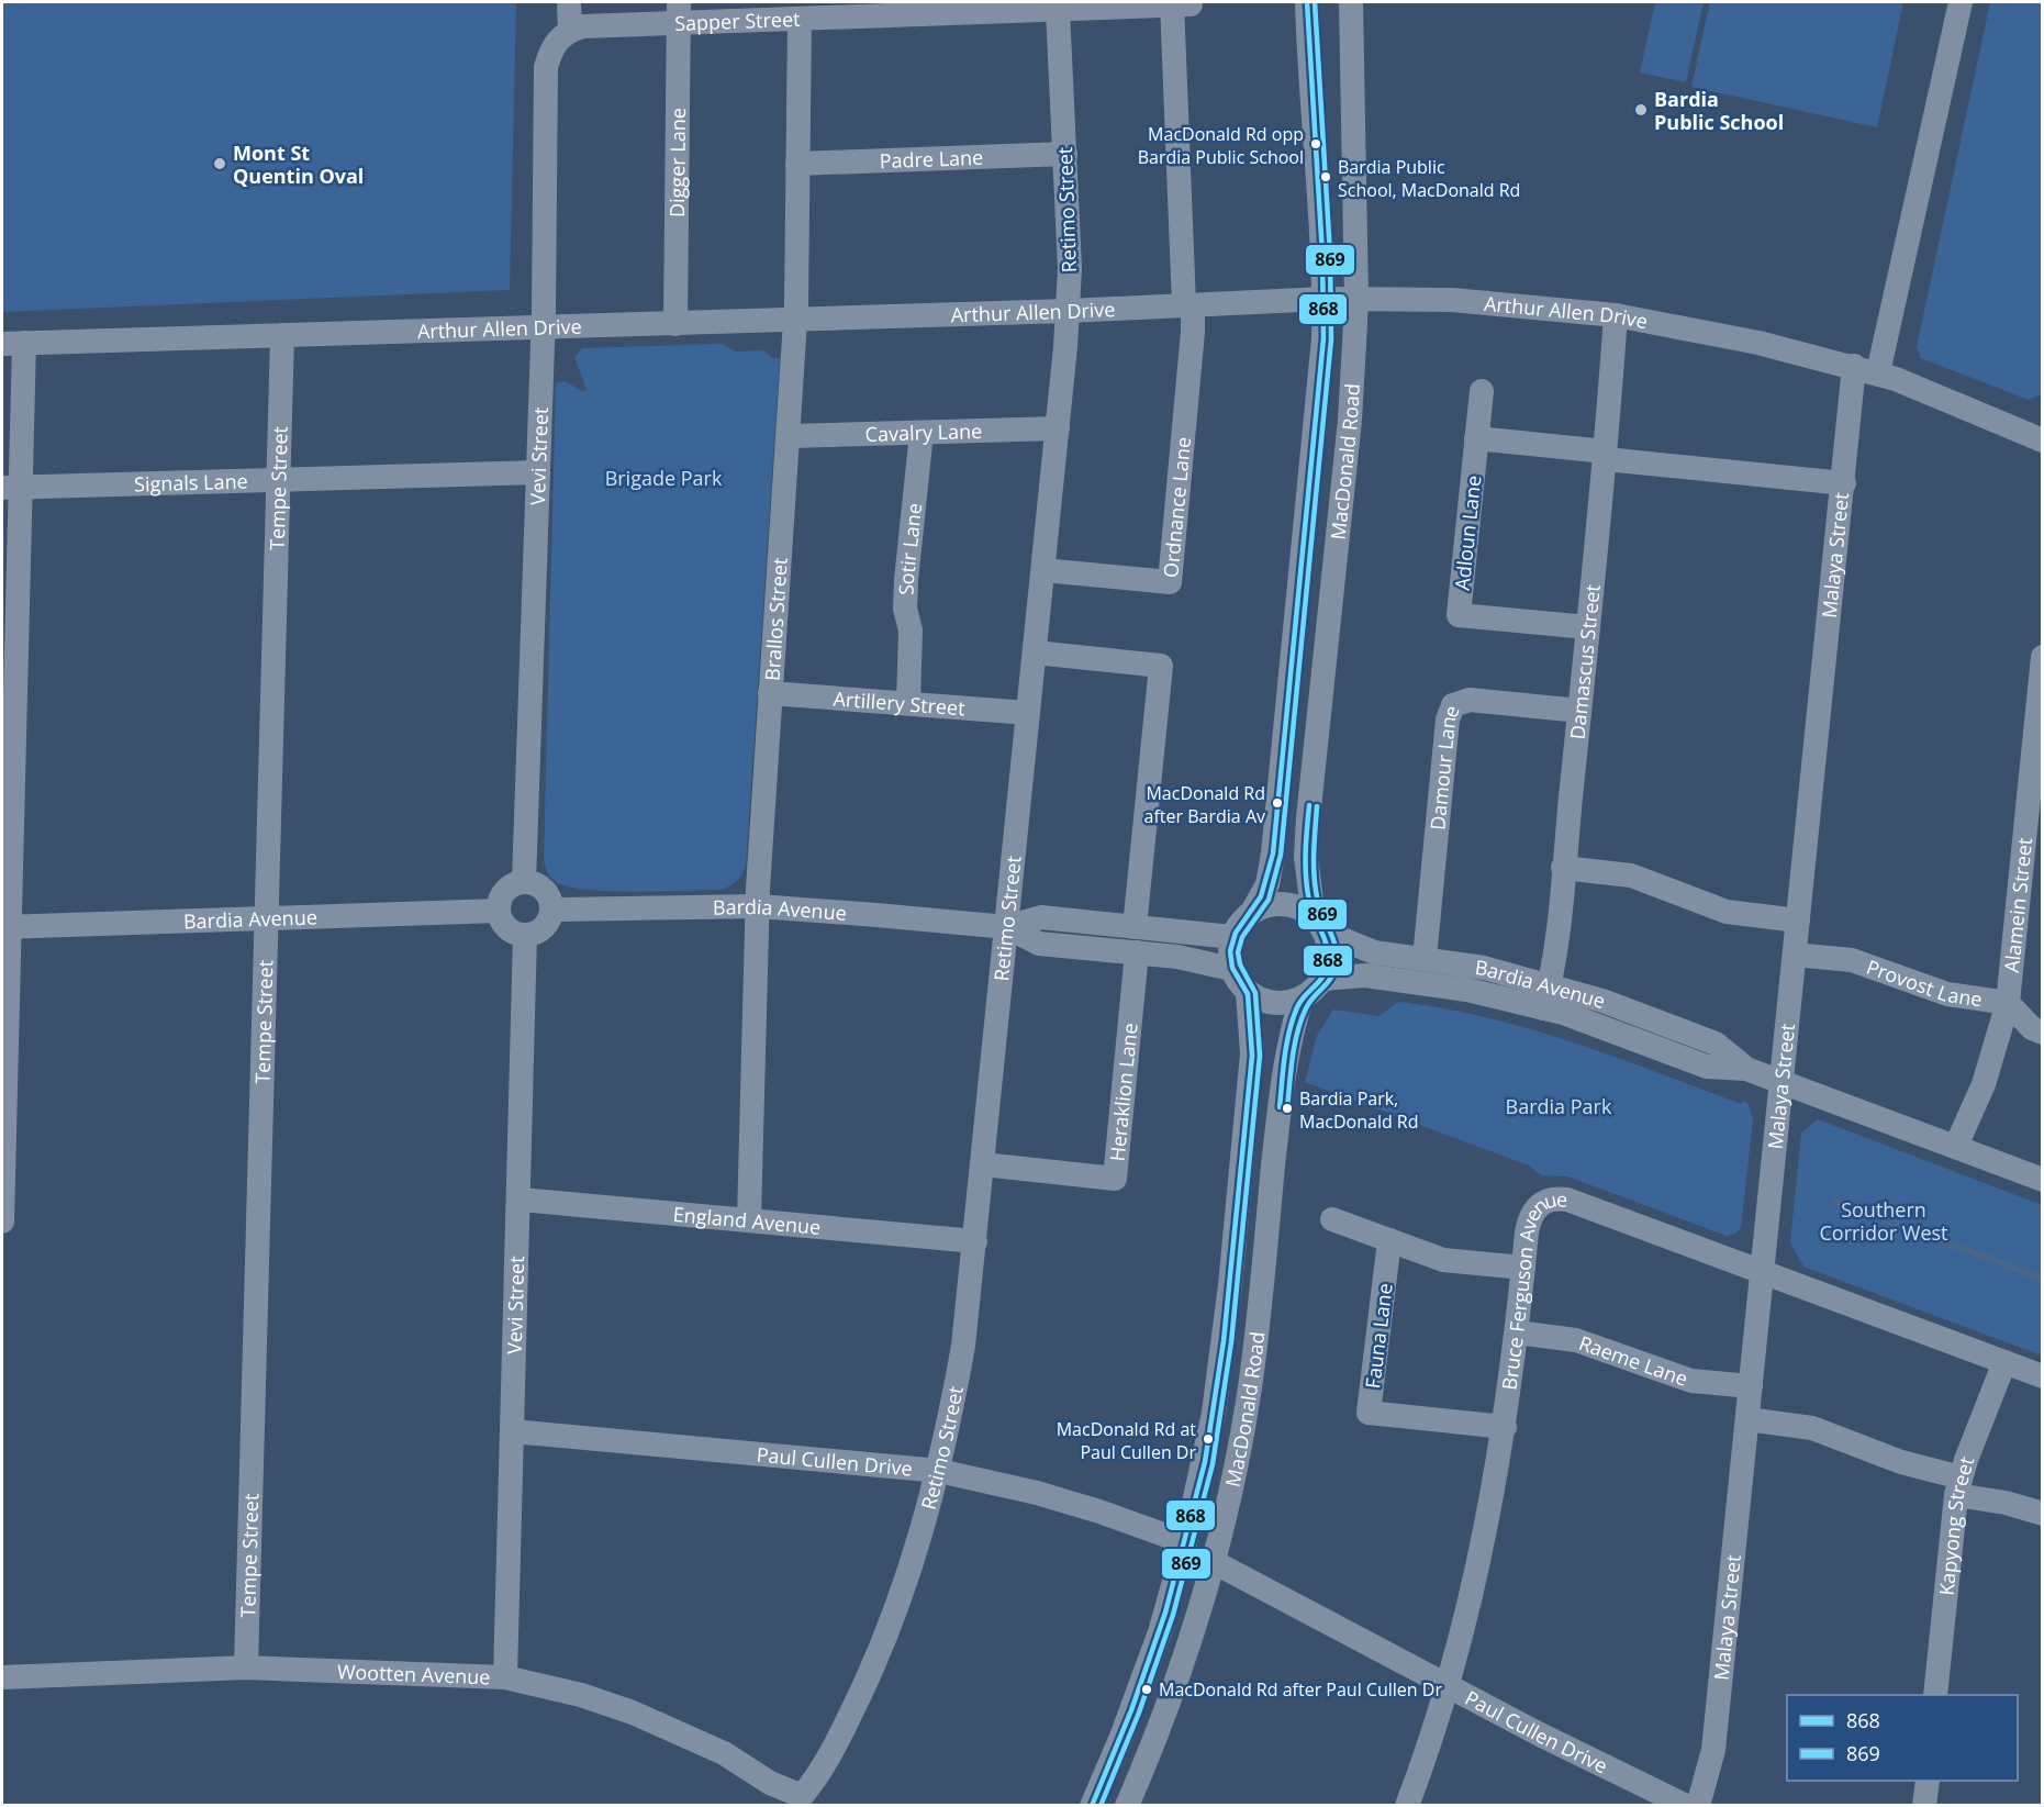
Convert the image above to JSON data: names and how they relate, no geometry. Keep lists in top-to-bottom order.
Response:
{
  "streets": {
    "street": [
      "Sapper Street",
      "Padre Lane",
      "Digger Lane",
      "Retimo Street",
      "Arthur Allen Drive",
      "Cavalry Lane",
      "Vevi Street",
      "MacDonald Road",
      "Signals Lane",
      "Tempe Street",
      "Ordnance Lane",
      "Adloun Lane",
      "Sotir Lane",
      "Malaya Street",
      "Brallos Street",
      "Damascus Street",
      "Artillery Street",
      "Damour Lane",
      "Alamein Street",
      "Bardia Avenue",
      "Provost Lane",
      "Heraklion Lane",
      "England Avenue",
      "Bruce Ferguson Avenue",
      "Fauna Lane",
      "Raeme Lane",
      "Paul Cullen Drive",
      "Kapyong Street",
      "Wootten Avenue"
    ]
  },
  "crossings": [
    ["Sapper Street", "Digger Lane"],
    ["Sapper Street", "Retimo Street"],
    ["Sapper Street", "Vevi Street"],
    ["Sapper Street", "Ordnance Lane"],
    ["Sapper Street", "Brallos Street"],
    ["Padre Lane", "Retimo Street"],
    ["Padre Lane", "Brallos Street"],
    ["Digger Lane", "Arthur Allen Drive"],
    ["Retimo Street", "Arthur Allen Drive"],
    ["Retimo Street", "Cavalry Lane"],
    ["Retimo Street", "Ordnance Lane"],
    ["Retimo Street", "Artillery Street"],
    ["Retimo Street", "Bardia Avenue"],
    ["Retimo Street", "Heraklion Lane"],
    ["Retimo Street", "England Avenue"],
    ["Retimo Street", "Paul Cullen Drive"],
    ["Retimo Street", "Wootten Avenue"],
    ["Arthur Allen Drive", "Vevi Street"],
    ["Arthur Allen Drive", "MacDonald Road"],
    ["Arthur Allen Drive", "Tempe Street"],
    ["Arthur Allen Drive", "Ordnance Lane"],
    ["Arthur Allen Drive", "Malaya Street"],
    ["Arthur Allen Drive", "Brallos Street"],
    ["Arthur Allen Drive", "Damascus Street"],
    ["Cavalry Lane", "Sotir Lane"],
    ["Cavalry Lane", "Brallos Street"],
    ["Vevi Street", "Signals Lane"],
    ["Vevi Street", "Bardia Avenue"],
    ["Vevi Street", "England Avenue"],
    ["Vevi Street", "Paul Cullen Drive"],
    ["Vevi Street", "Wootten Avenue"],
    ["MacDonald Road", "Bardia Avenue"],
    ["MacDonald Road", "Paul Cullen Drive"],
    ["Signals Lane", "Tempe Street"],
    ["Tempe Street", "Bardia Avenue"],
    ["Tempe Street", "Wootten Avenue"],
    ["Adloun Lane", "Damascus Street"],
    ["Sotir Lane", "Artillery Street"],
    ["Malaya Street", "Bardia Avenue"],
    ["Malaya Street", "Provost Lane"],
    ["Malaya Street", "Bruce Ferguson Avenue"],
    ["Malaya Street", "Raeme Lane"],
    ["Brallos Street", "Artillery Street"],
    ["Brallos Street", "Bardia Avenue"],
    ["Brallos Street", "England Avenue"],
    ["Damascus Street", "Damour Lane"],
    ["Damascus Street", "Bardia Avenue"],
    ["Damour Lane", "Bardia Avenue"],
    ["Alamein Street", "Bardia Avenue"],
    ["Alamein Street", "Provost Lane"],
    ["Bardia Avenue", "Heraklion Lane"],
    ["Bruce Ferguson Avenue", "Fauna Lane"],
    ["Bruce Ferguson Avenue", "Raeme Lane"],
    ["Bruce Ferguson Avenue", "Paul Cullen Drive"],
    ["Bruce Ferguson Avenue", "Kapyong Street"]
  ],
  "parks": ["Brigade Park", "Bardia Park", "Southern Corridor West"],
  "places": [
    "Bardia Public School",
    "MacDonald Rd opp Bardia Public School",
    "Mont St Quentin Oval",
    "Bardia Public School, MacDonald Rd",
    "MacDonald Rd after Bardia Av",
    "Bardia Park, MacDonald Rd",
    "MacDonald Rd at Paul Cullen Dr",
    "MacDonald Rd after Paul Cullen Dr"
  ],
  "lines": ["transit line 868", "transit line 869"],
  "legend": ["868", "869"]
}
